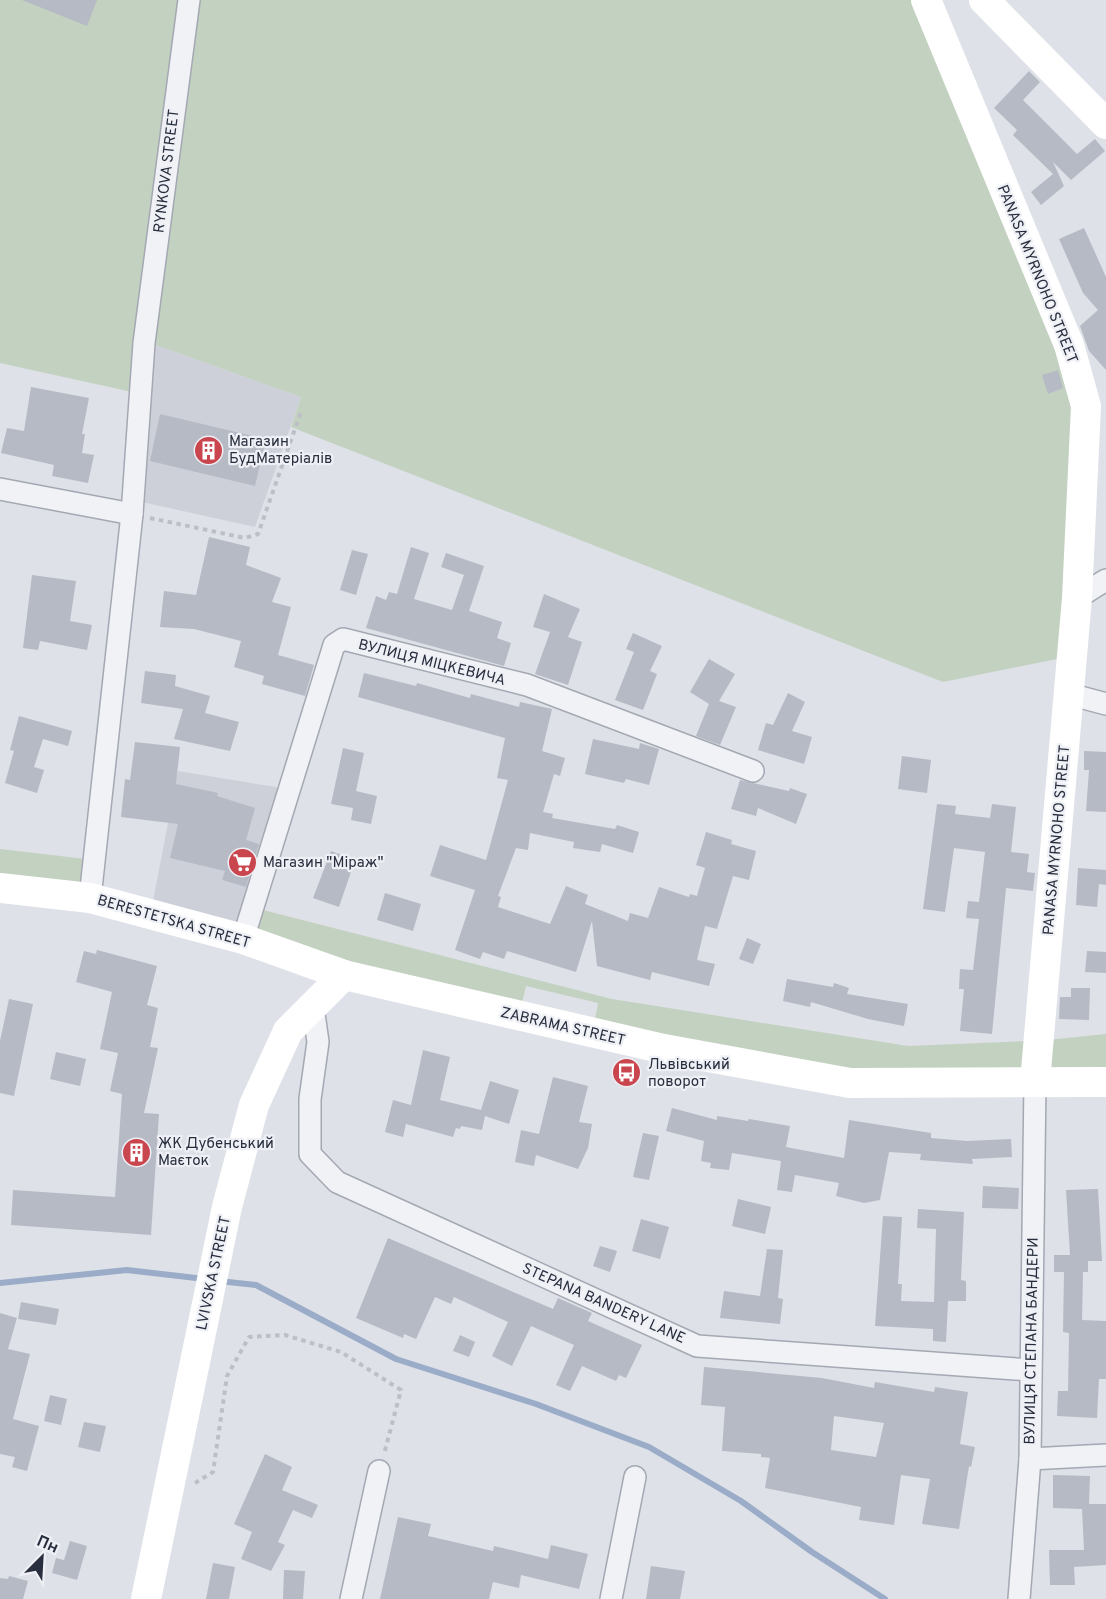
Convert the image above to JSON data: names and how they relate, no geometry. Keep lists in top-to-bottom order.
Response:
{
  "streets": {
    "main road": [
      "PANASA MYRNOHO STREET",
      "BERESTETSKA STREET",
      "ZABRAMA STREET",
      "LVIVSKA STREET"
    ],
    "street": [
      "RYNKOVA STREET",
      "ВУЛИЦЯ МІЦКЕВИЧА",
      "STEPANA BANDERY LANE",
      "ВУЛИЦЯ СТЕПАНА БАНДЕРИ"
    ]
  },
  "crossings": [
    ["RYNKOVA STREET", "BERESTETSKA STREET"],
    ["PANASA MYRNOHO STREET", "ZABRAMA STREET"],
    ["PANASA MYRNOHO STREET", "ВУЛИЦЯ СТЕПАНА БАНДЕРИ"],
    ["ВУЛИЦЯ МІЦКЕВИЧА", "BERESTETSKA STREET"],
    ["BERESTETSKA STREET", "ZABRAMA STREET"],
    ["BERESTETSKA STREET", "LVIVSKA STREET"],
    ["ZABRAMA STREET", "LVIVSKA STREET"],
    ["ZABRAMA STREET", "ВУЛИЦЯ СТЕПАНА БАНДЕРИ"],
    ["LVIVSKA STREET", "STEPANA BANDERY LANE"],
    ["STEPANA BANDERY LANE", "ВУЛИЦЯ СТЕПАНА БАНДЕРИ"]
  ],
  "places": {
    "building": ["Магазин БудМатеріалів", "ЖК Дубенський Маєток"],
    "supermarket": ["Магазин \"Міраж\""],
    "bus stop": ["Львівський поворот"]
  },
  "north": "top right"
}
